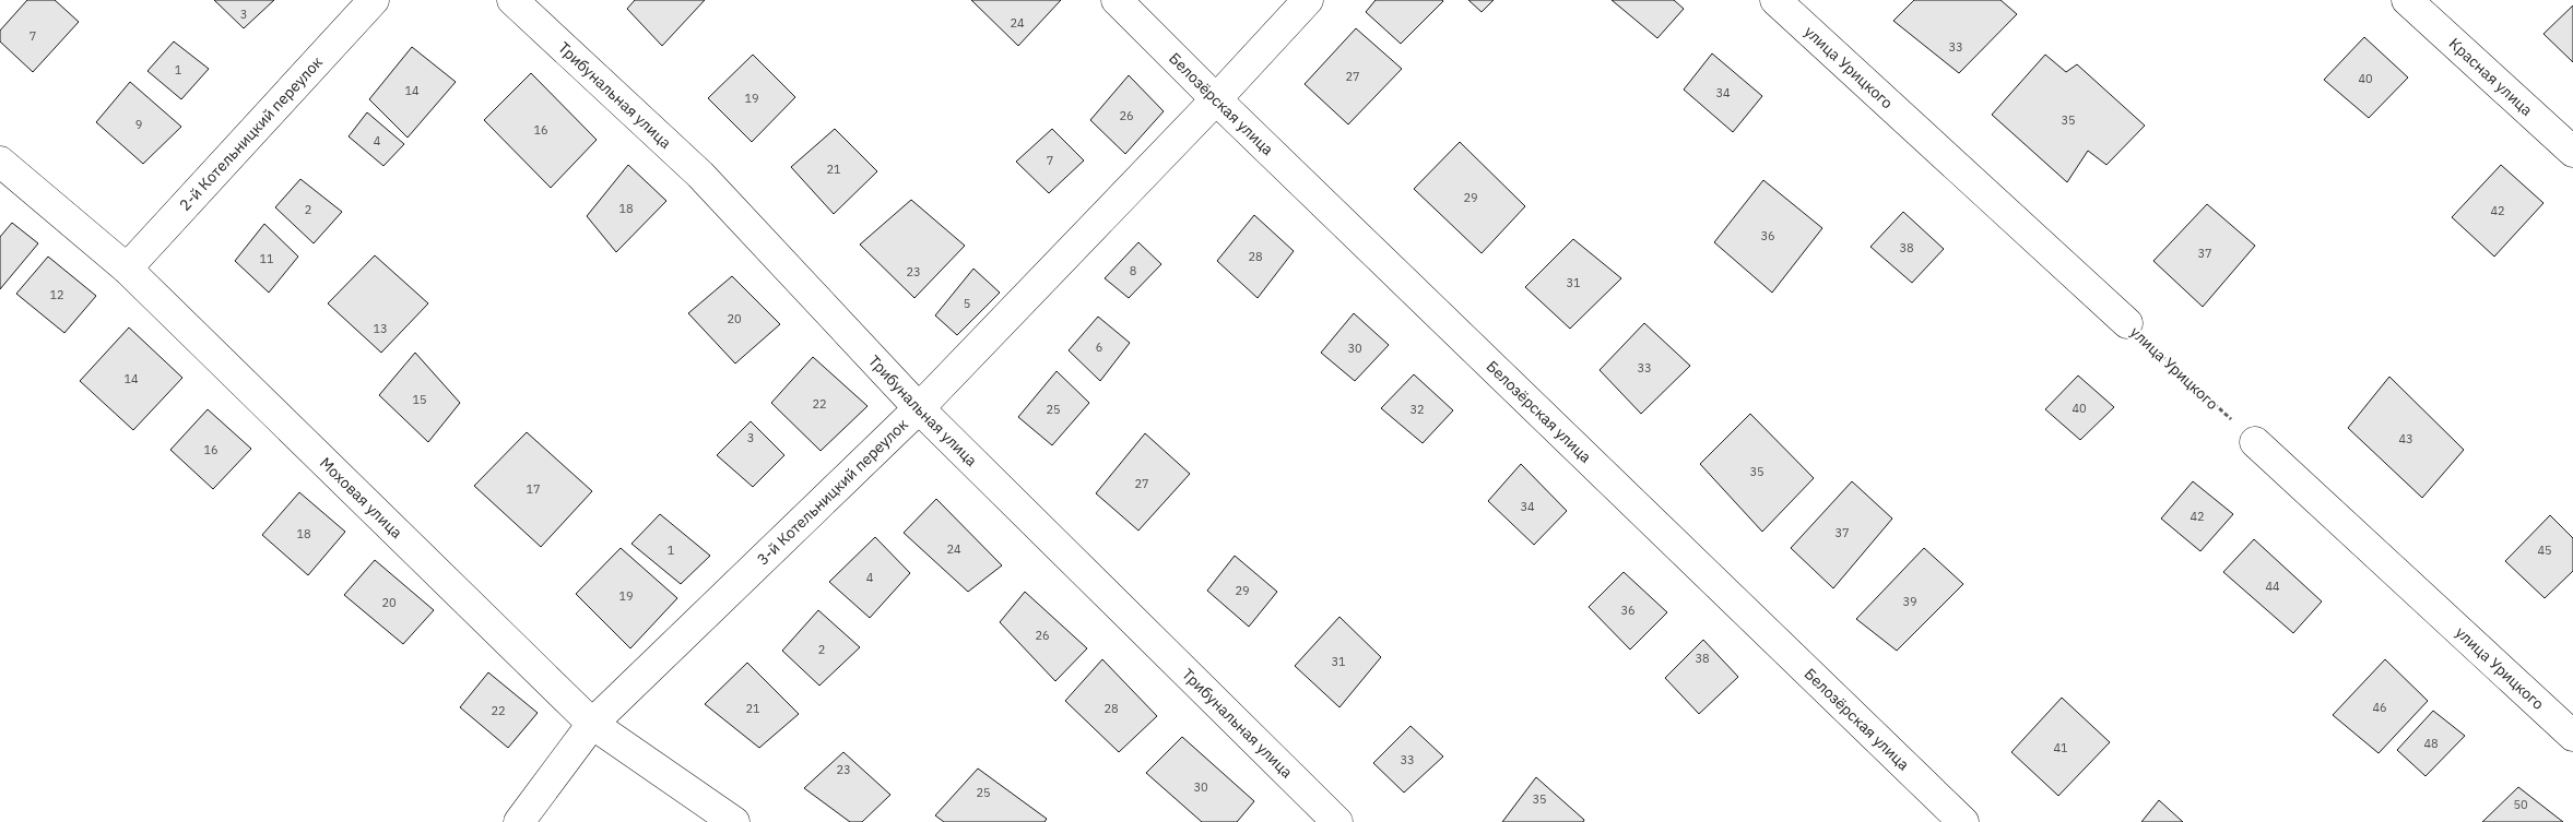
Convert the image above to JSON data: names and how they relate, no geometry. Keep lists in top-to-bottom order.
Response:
{
  "streets": {
    "street": [
      "улица Урицкого",
      "Красная улица",
      "Трибунальная улица",
      "Белозёрская улица",
      "2-й Котельницкий переулок",
      "3-й Котельницкий переулок",
      "Моховая улица"
    ]
  },
  "crossings": [
    ["Трибунальная улица", "3-й Котельницкий переулок"],
    ["Белозёрская улица", "3-й Котельницкий переулок"],
    ["2-й Котельницкий переулок", "Моховая улица"],
    ["3-й Котельницкий переулок", "Моховая улица"]
  ],
  "house_numbers": [
    "3",
    "24",
    "7",
    "33",
    "1",
    "27",
    "40",
    "14",
    "34",
    "19",
    "26",
    "35",
    "9",
    "16",
    "4",
    "7",
    "21",
    "29",
    "18",
    "2",
    "42",
    "36",
    "38",
    "37",
    "28",
    "11",
    "8",
    "23",
    "31",
    "12",
    "5",
    "20",
    "13",
    "6",
    "30",
    "33",
    "14",
    "15",
    "22",
    "40",
    "25",
    "32",
    "3",
    "43",
    "16",
    "35",
    "27",
    "17",
    "34",
    "42",
    "37",
    "18",
    "24",
    "1",
    "45",
    "4",
    "44",
    "29",
    "19",
    "39",
    "20",
    "36",
    "26",
    "2",
    "38",
    "31",
    "46",
    "21",
    "28",
    "22",
    "48",
    "41",
    "33",
    "23",
    "30",
    "25",
    "35",
    "50"
  ]
}
